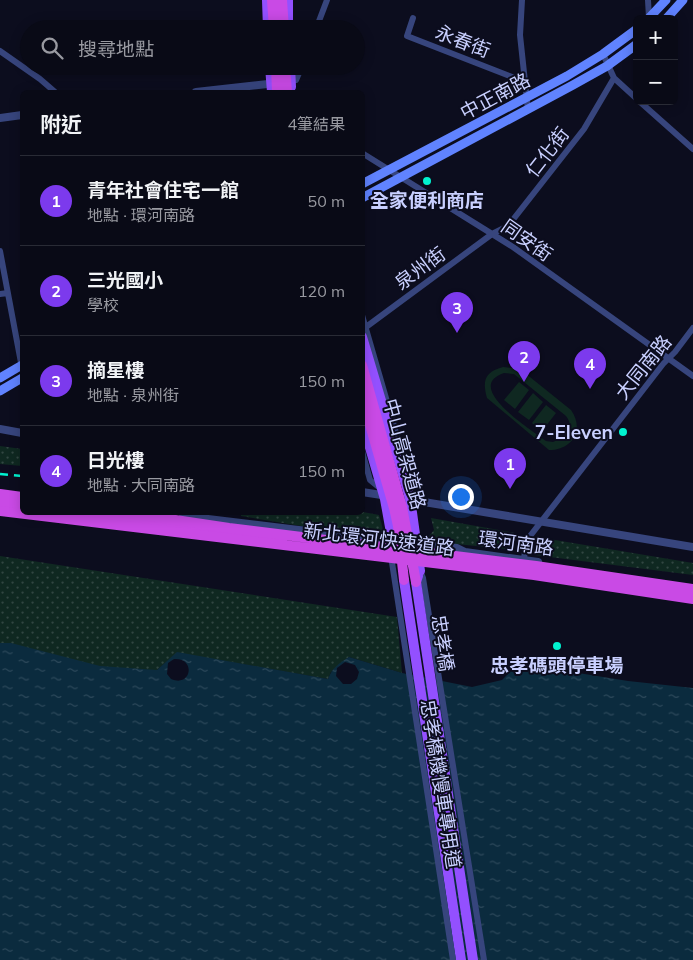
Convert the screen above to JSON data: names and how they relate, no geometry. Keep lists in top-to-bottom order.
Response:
{
  "streets": {
    "highway": ["中山高架道路", "新北環河快速道路"],
    "main road": ["中正南路", "忠孝橋"],
    "street": [
      "永春街",
      "仁化街",
      "同安街",
      "泉州街",
      "大同南路",
      "環河南路",
      "忠孝橋機慢車專用道"
    ]
  },
  "crossings": [
    ["中正南路", "同安街"],
    ["仁化街", "同安街"],
    ["仁化街", "泉州街"],
    ["同安街", "泉州街"],
    ["同安街", "大同南路"],
    ["大同南路", "環河南路"],
    ["中山高架道路", "忠孝橋"],
    ["新北環河快速道路", "環河南路"],
    ["忠孝橋", "忠孝橋機慢車專用道"]
  ],
  "places": ["全家便利商店", "7-Eleven", "忠孝碼頭停車場"],
  "page": {
    "map_buttons": ["+", "−"],
    "search": "搜尋地點",
    "heading": ["附近", "4筆結果"],
    "list": [
      {
        "mark": "1",
        "name": "青年社會住宅一館",
        "note": "地點 · 環河南路",
        "value": "50 m"
      },
      {
        "mark": "2",
        "name": "三光國小",
        "note": "學校",
        "value": "120 m"
      },
      {
        "mark": "3",
        "name": "摘星樓",
        "note": "地點 · 泉州街",
        "value": "150 m"
      },
      {
        "mark": "4",
        "name": "日光樓",
        "note": "地點 · 大同南路",
        "value": "150 m"
      }
    ],
    "pins": [
      "3",
      "2",
      "4",
      "1"
    ]
  }
}
